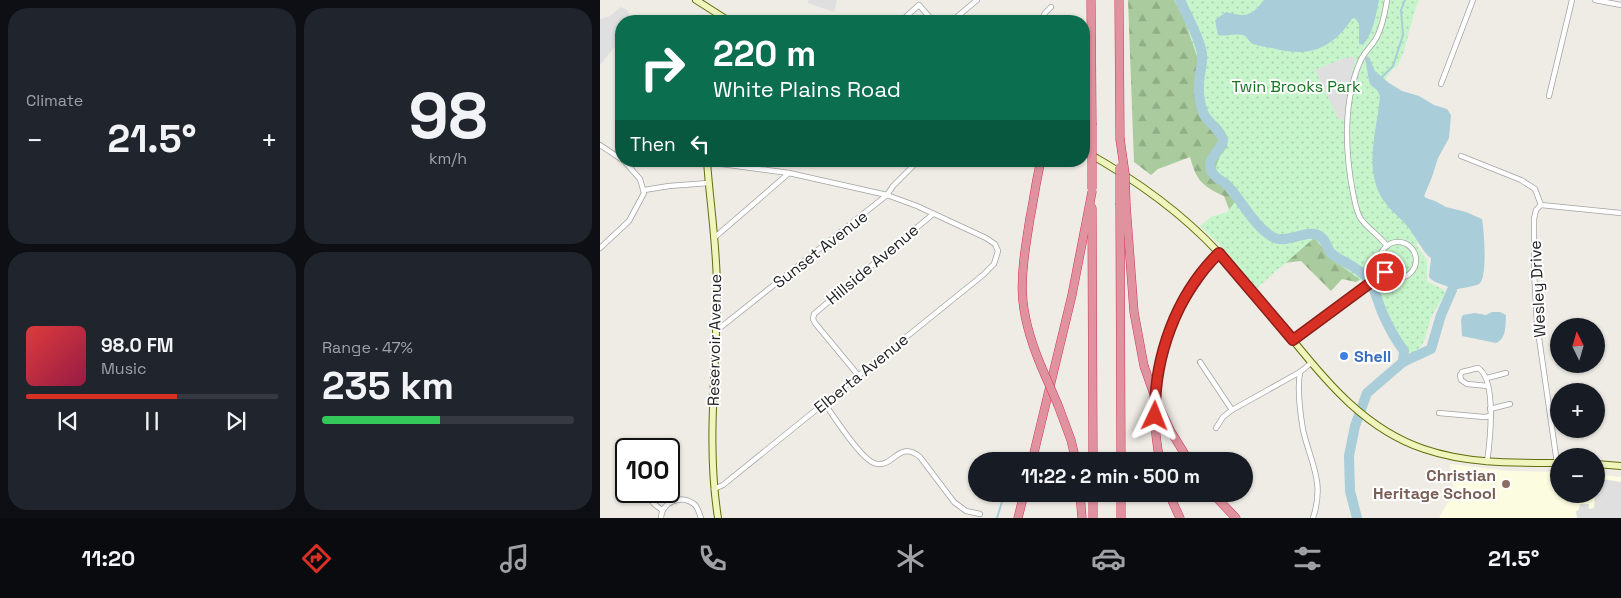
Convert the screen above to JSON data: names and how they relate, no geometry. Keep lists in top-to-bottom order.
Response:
{
  "streets": {
    "main road": ["Reservoir Avenue"],
    "street": [
      "Sunset Avenue",
      "Hillside Avenue",
      "Wesley Drive",
      "Elberta Avenue"
    ]
  },
  "crossings": [
    ["Sunset Avenue", "Reservoir Avenue"],
    ["Hillside Avenue", "Elberta Avenue"],
    ["Reservoir Avenue", "Elberta Avenue"]
  ],
  "parks": ["Twin Brooks Park"],
  "places": ["Shell", "Christian Heritage School"],
  "north": "top",
  "page": {
    "tile": [
      "Climate",
      ["98", "km/h"],
      ["Range · 47%", "235 km"]
    ],
    "turn": ["220 m", "White Plains Road"],
    "heat": ["−", "21.5°", "+"],
    "then": "Then",
    "map_buttons": ["+", "−"],
    "song": ["98.0 FM", "Music"],
    "limit": "100",
    "trip": "11:22 · 2 min · 500 m",
    "tabs": ["11:20", "21.5°"]
  }
}
